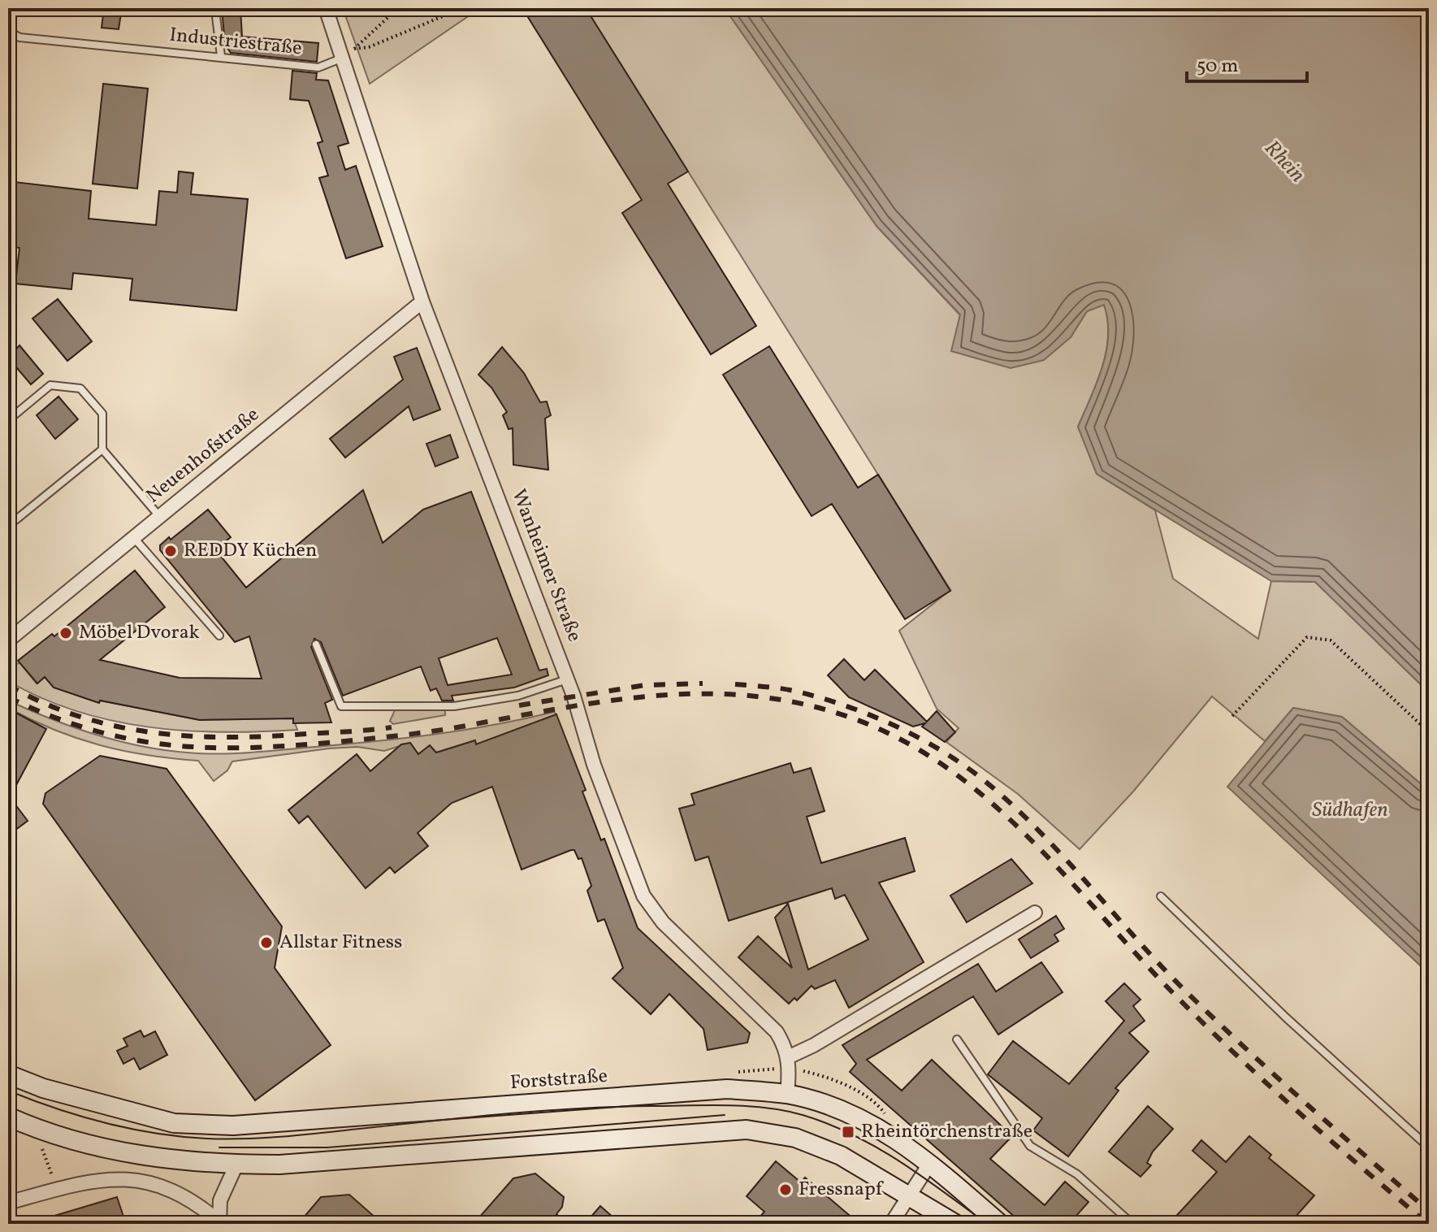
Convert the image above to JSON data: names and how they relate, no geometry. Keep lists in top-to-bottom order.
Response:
{
  "streets": {
    "street": ["Neuenhofstraße", "Wanheimer Straße", "Forststraße"],
    "lane": ["Industriestraße"]
  },
  "crossings": [
    ["Industriestraße", "Wanheimer Straße"],
    ["Neuenhofstraße", "Wanheimer Straße"]
  ],
  "water": ["Rhein", "Südhafen"],
  "places": {
    "other": [
      "REDDY Küchen",
      "Möbel Dvorak",
      "Allstar Fitness",
      "Fressnapf"
    ],
    "transit": ["Rheintörchenstraße"]
  },
  "scale_bar": "50 m"
}
